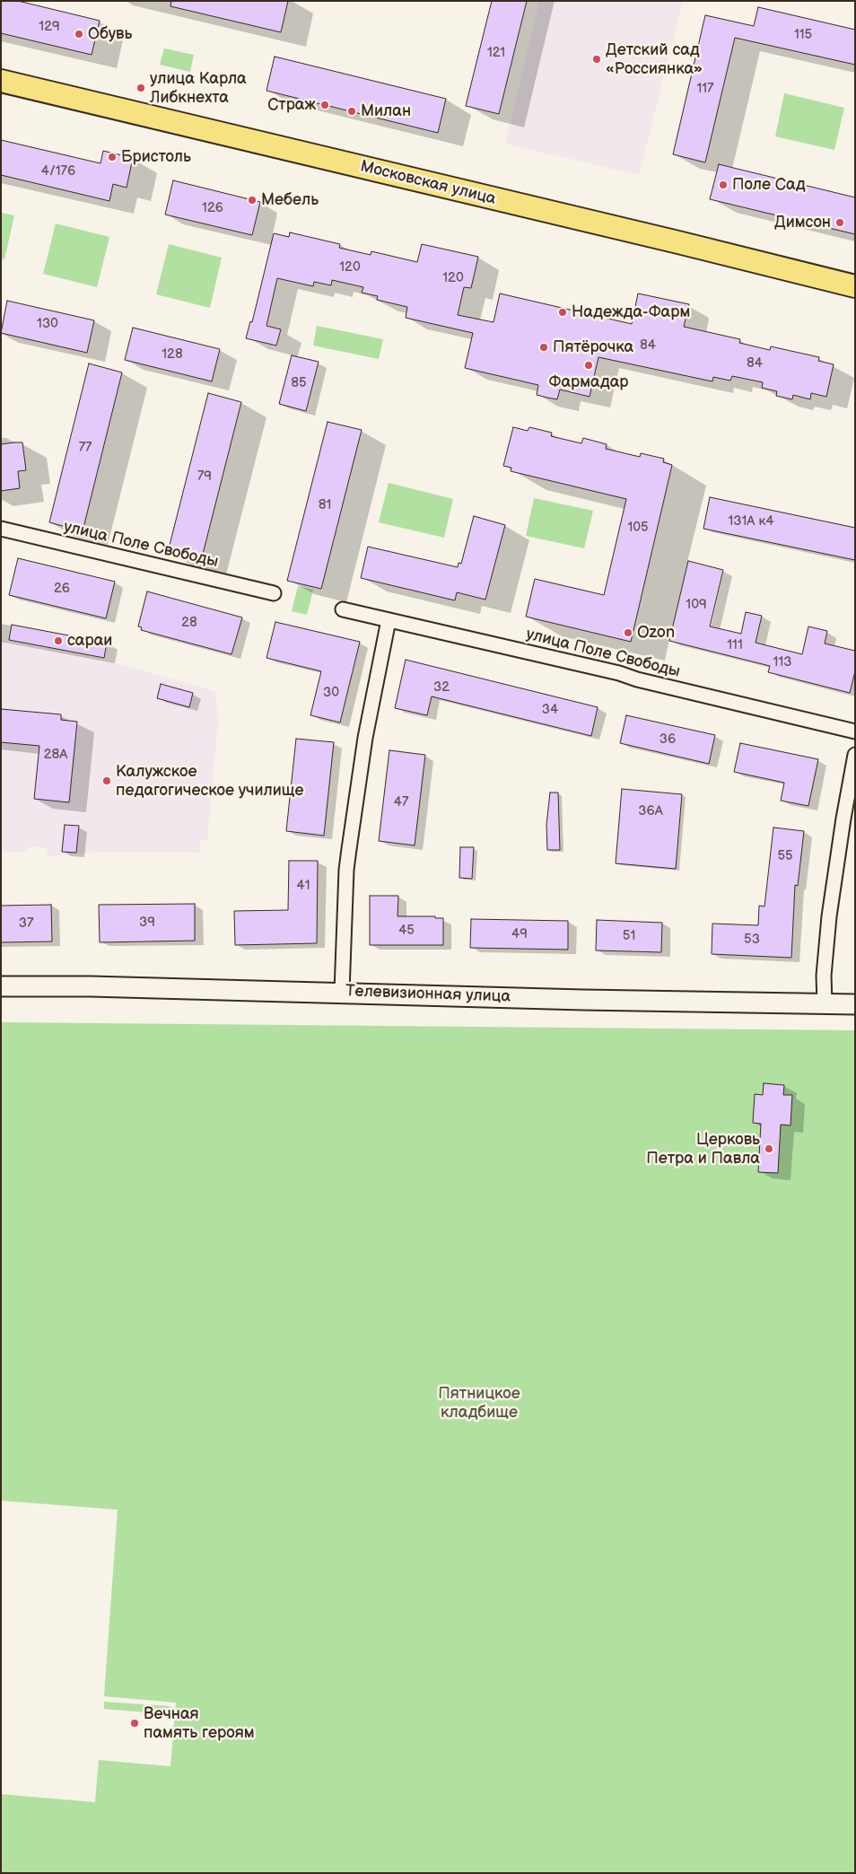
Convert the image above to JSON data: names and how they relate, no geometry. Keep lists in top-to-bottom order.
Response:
{
  "streets": {
    "main road": ["Московская улица", "Телевизионная улица"],
    "street": ["улица Поле Свободы"]
  },
  "parks": ["Пятницкое кладбище"],
  "places": [
    "Обувь",
    "Детский сад «Россиянка»",
    "улица Карла Либкнехта",
    "Страж",
    "Милан",
    "Бристоль",
    "Поле Сад",
    "Мебель",
    "Димсон",
    "Надежда-Фарм",
    "Пятёрочка",
    "Фармадар",
    "Ozon",
    "сараи",
    "Калужское педагогическое училище",
    "Церковь Петра и Павла",
    "Вечная память героям"
  ],
  "house_numbers": [
    "129",
    "115",
    "121",
    "117",
    "4/176",
    "126",
    "120",
    "120",
    "130",
    "84",
    "128",
    "84",
    "85",
    "77",
    "79",
    "81",
    "131А к4",
    "105",
    "26",
    "109",
    "28",
    "111",
    "113",
    "32",
    "30",
    "34",
    "36",
    "28А",
    "47",
    "36А",
    "55",
    "41",
    "39",
    "37",
    "45",
    "49",
    "51",
    "53"
  ]
}
